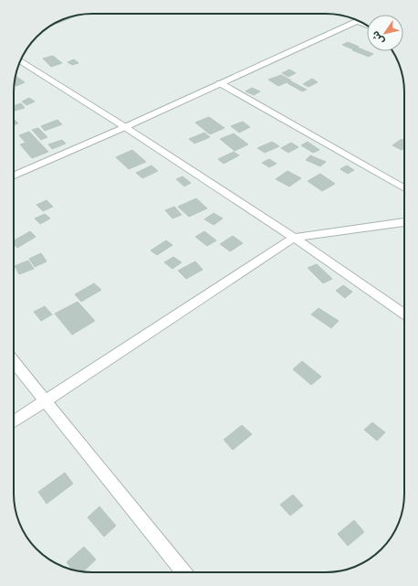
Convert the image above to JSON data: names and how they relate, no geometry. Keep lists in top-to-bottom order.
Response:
{
  "north": "bottom left"
}
